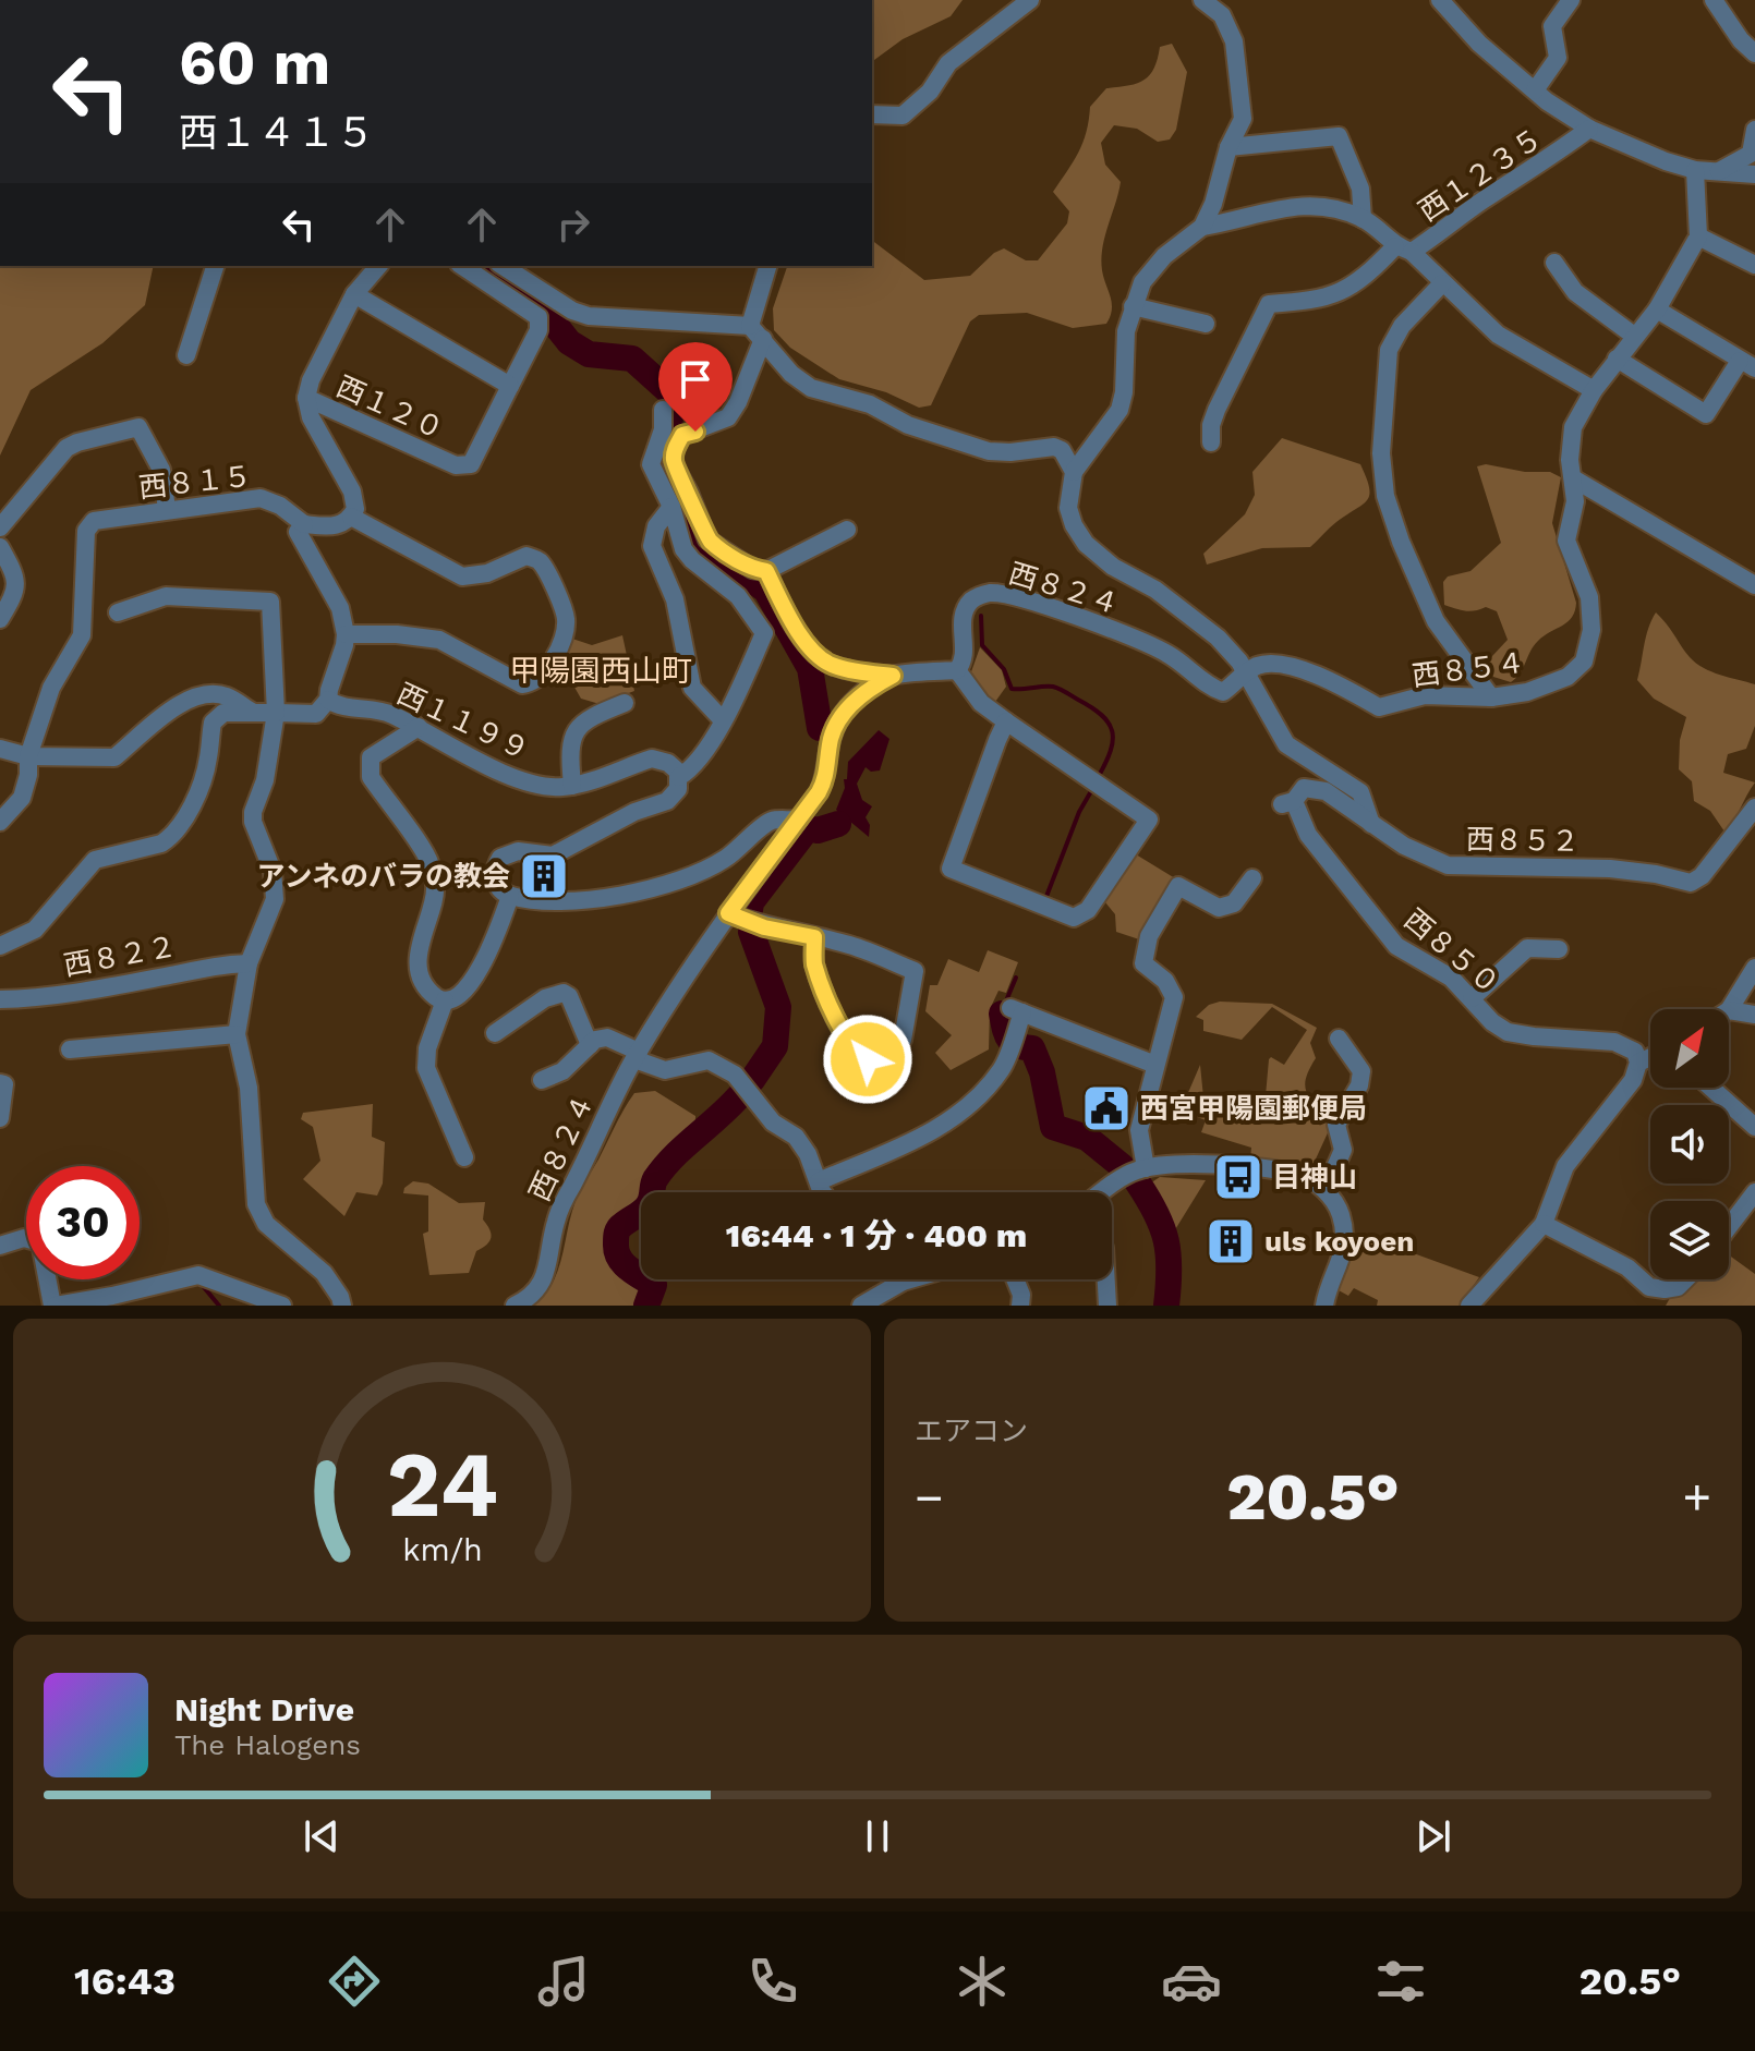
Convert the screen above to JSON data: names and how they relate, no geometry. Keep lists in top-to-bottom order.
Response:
{
  "streets": {
    "street": [
      "西１２３５",
      "西１２０",
      "西８１５",
      "西８２４",
      "西８５４",
      "西１１９９",
      "西８５２",
      "西８５０",
      "西８２２"
    ]
  },
  "crossings": [
    ["西８２４", "西８５４"],
    ["西８５２", "西８５０"]
  ],
  "districts": ["甲陽園西山町"],
  "places": {
    "building": ["アンネのバラの教会", "uls koyoen"],
    "public building": ["西宮甲陽園郵便局"],
    "bus stop": ["目神山"]
  },
  "north": "top right",
  "page": {
    "turn": ["60 m", "西１４１５"],
    "limit": "30",
    "trip": "16:44 · 1 分 · 400 m",
    "tile": "エアコン",
    "heat": ["−", "20.5°", "+"],
    "song": ["Night Drive", "The Halogens"],
    "tabs": ["16:43", "20.5°"],
    "gauge": ["24", "km/h"]
  }
}
